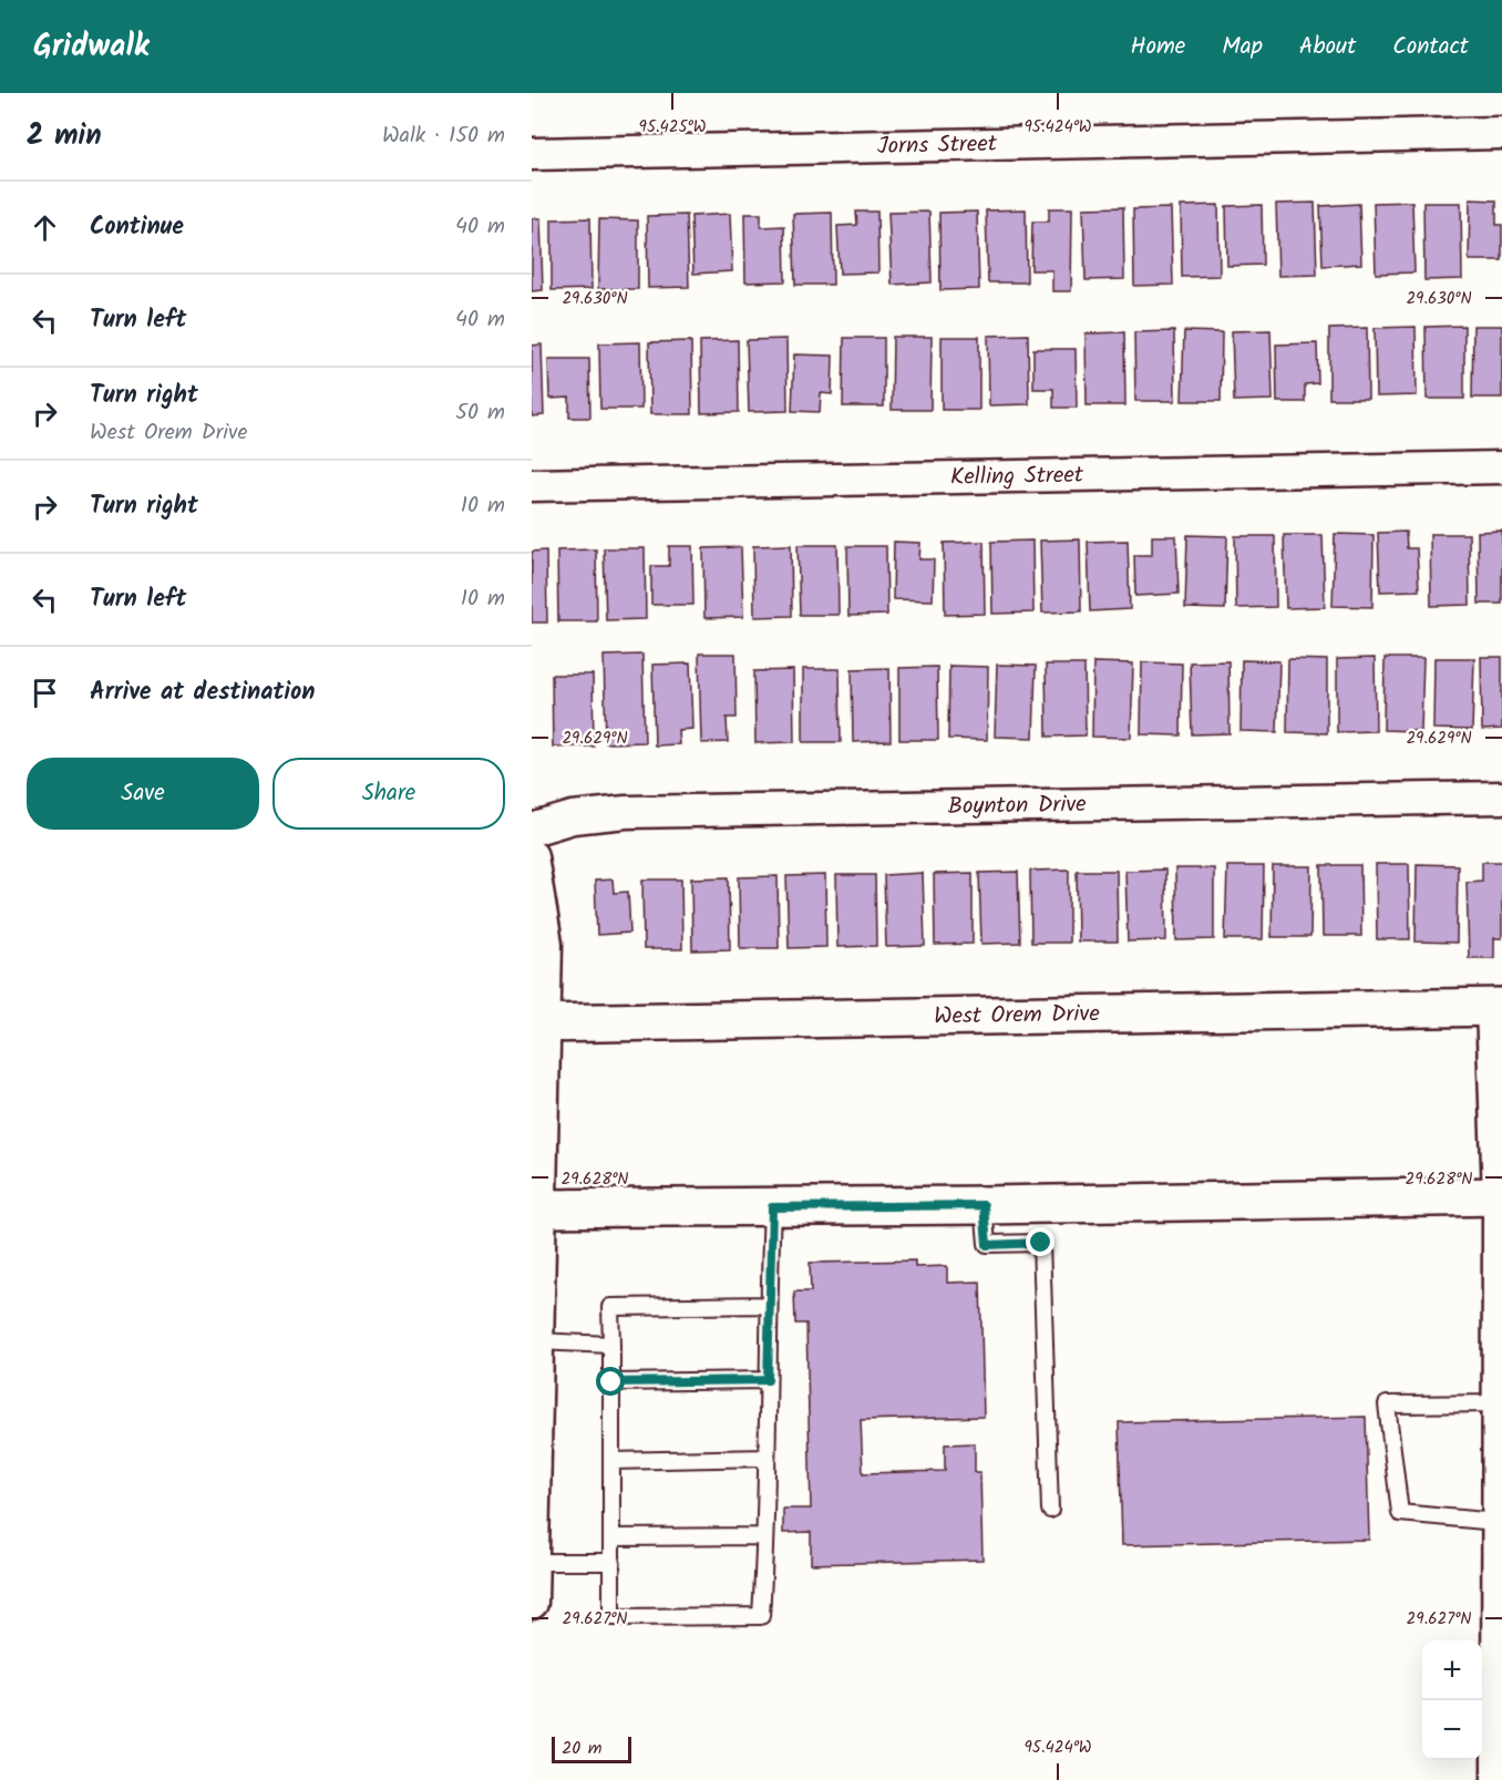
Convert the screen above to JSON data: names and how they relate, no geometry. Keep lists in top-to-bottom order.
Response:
{
  "streets": {
    "main road": ["West Orem Drive"],
    "street": ["Jorns Street", "Kelling Street", "Boynton Drive"]
  },
  "scale_bar": "20 m",
  "page": {
    "header": "Gridwalk",
    "nav": [
      "Home",
      "Map",
      "About",
      "Contact"
    ],
    "heading": ["2 min", "Walk · 150 m"],
    "list": [
      ["Continue", "40 m"],
      ["Turn left", "40 m"],
      ["Turn right", "West Orem Drive", "50 m"],
      ["Turn right", "10 m"],
      ["Turn left", "10 m"],
      "Arrive at destination"
    ],
    "buttons": ["Save", "Share"],
    "map_buttons": ["+", "−"],
    "scale": "20 m"
  },
  "coordinates": [
    "95.425°W",
    "95.424°W",
    "29.630°N",
    "29.629°N",
    "29.628°N",
    "29.627°N"
  ]
}
